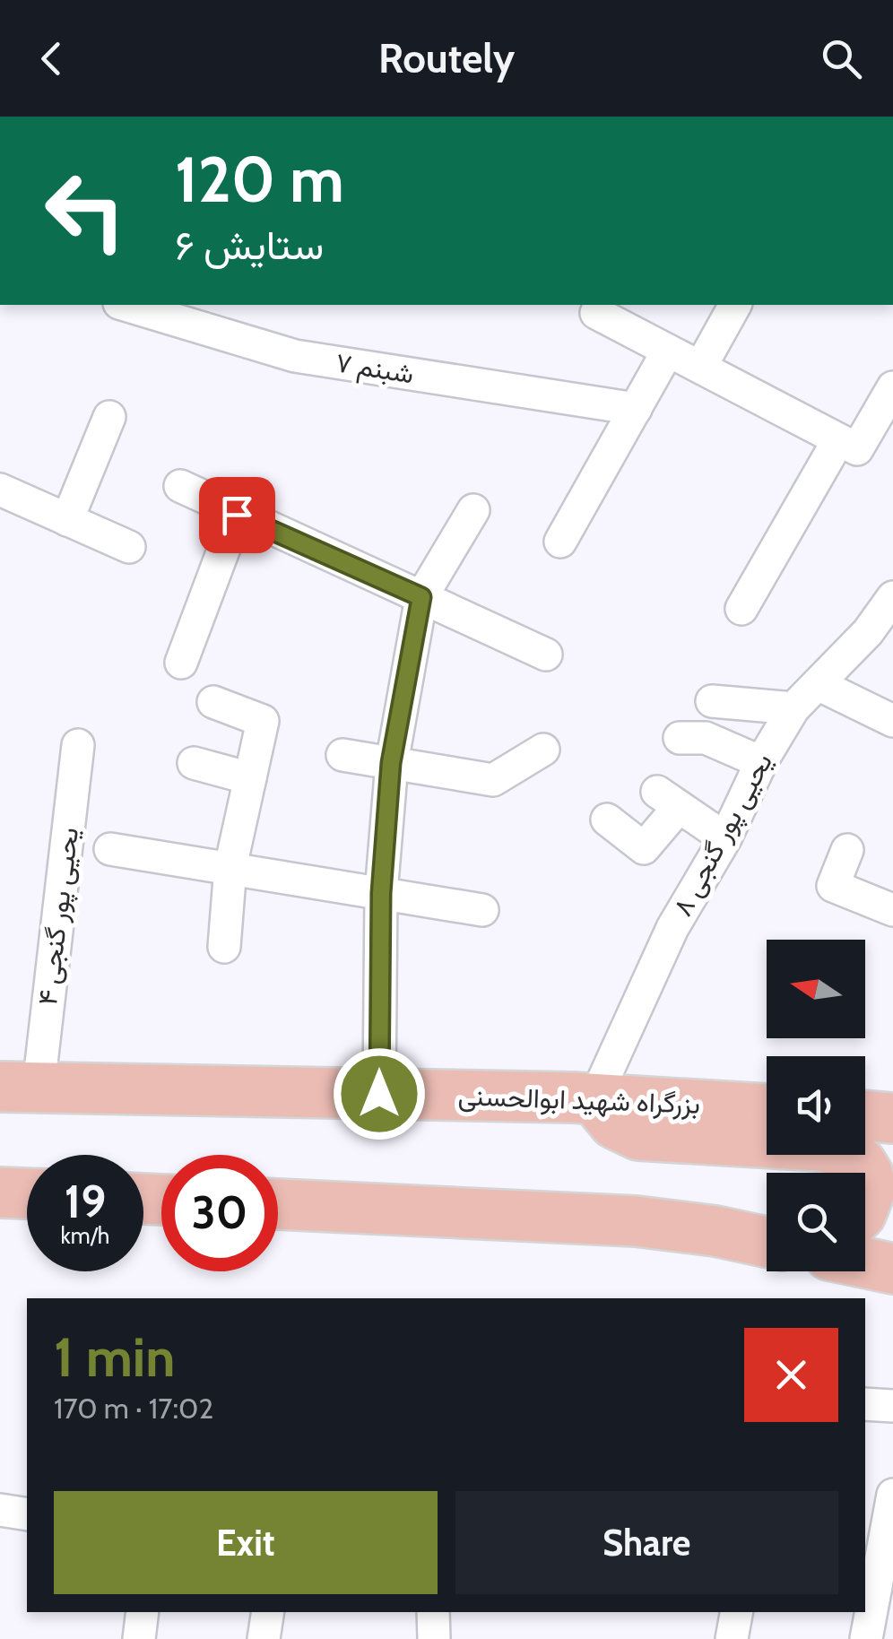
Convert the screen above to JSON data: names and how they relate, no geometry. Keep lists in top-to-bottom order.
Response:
{
  "streets": {
    "main road": ["بزرگراه شهید ابوالحسنی"],
    "street": ["شبنم ۷", "یحیی پور گنجی ۸", "یحیی پور گنجی ۴"]
  },
  "crossings": [
    ["یحیی پور گنجی ۸", "بزرگراه شهید ابوالحسنی"],
    ["یحیی پور گنجی ۴", "بزرگراه شهید ابوالحسنی"]
  ],
  "north": "left",
  "page": {
    "header": "Routely",
    "turn": ["120 m", "ستایش ۶"],
    "speed": "19 km/h",
    "limit": "30",
    "heading": ["1 min", "170 m · 17:02"],
    "buttons": ["Exit", "Share"]
  }
}
